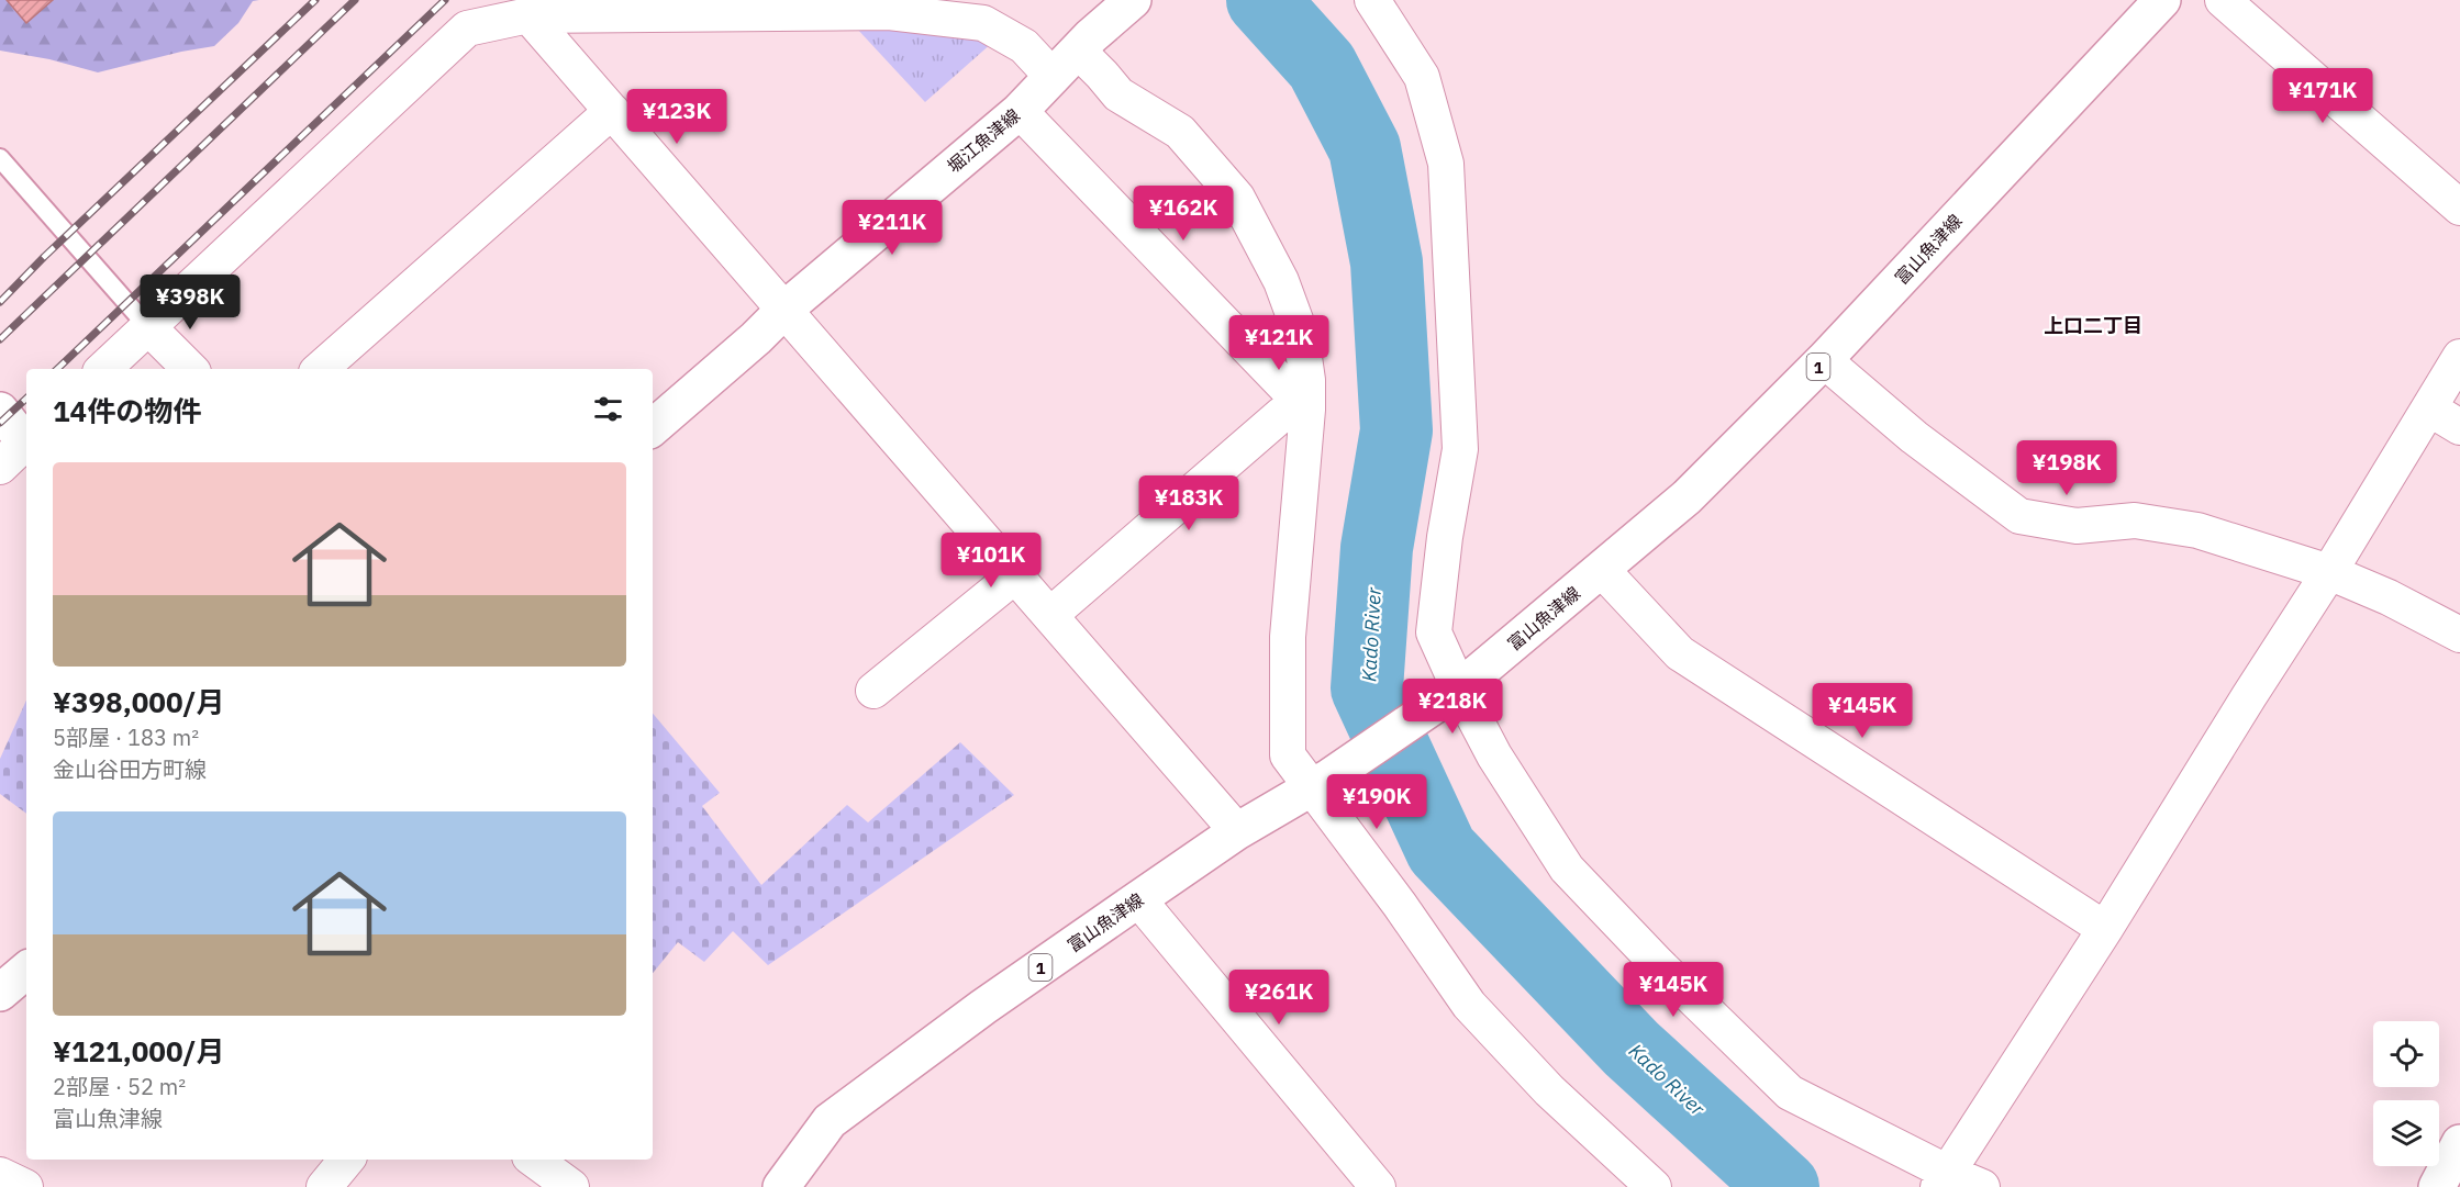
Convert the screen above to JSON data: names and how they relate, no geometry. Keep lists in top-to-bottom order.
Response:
{
  "streets": {
    "main road": ["堀江魚津線", "富山魚津線", "1"]
  },
  "districts": ["上口二丁目"],
  "water": ["Kado River"],
  "page": {
    "price": [
      "¥171K",
      "¥123K",
      "¥162K",
      "¥211K",
      "¥398K",
      "¥121K",
      "¥198K",
      "¥183K",
      "¥101K",
      "¥218K",
      "¥145K",
      "¥190K",
      "¥145K",
      "¥261K"
    ],
    "heading": "14件の物件",
    "list": [
      {
        "name": "¥398,000/月",
        "note": "5部屋 · 183 m² · 金山谷田方町線"
      },
      {
        "name": "¥121,000/月",
        "note": "2部屋 · 52 m² · 富山魚津線"
      }
    ]
  }
}
